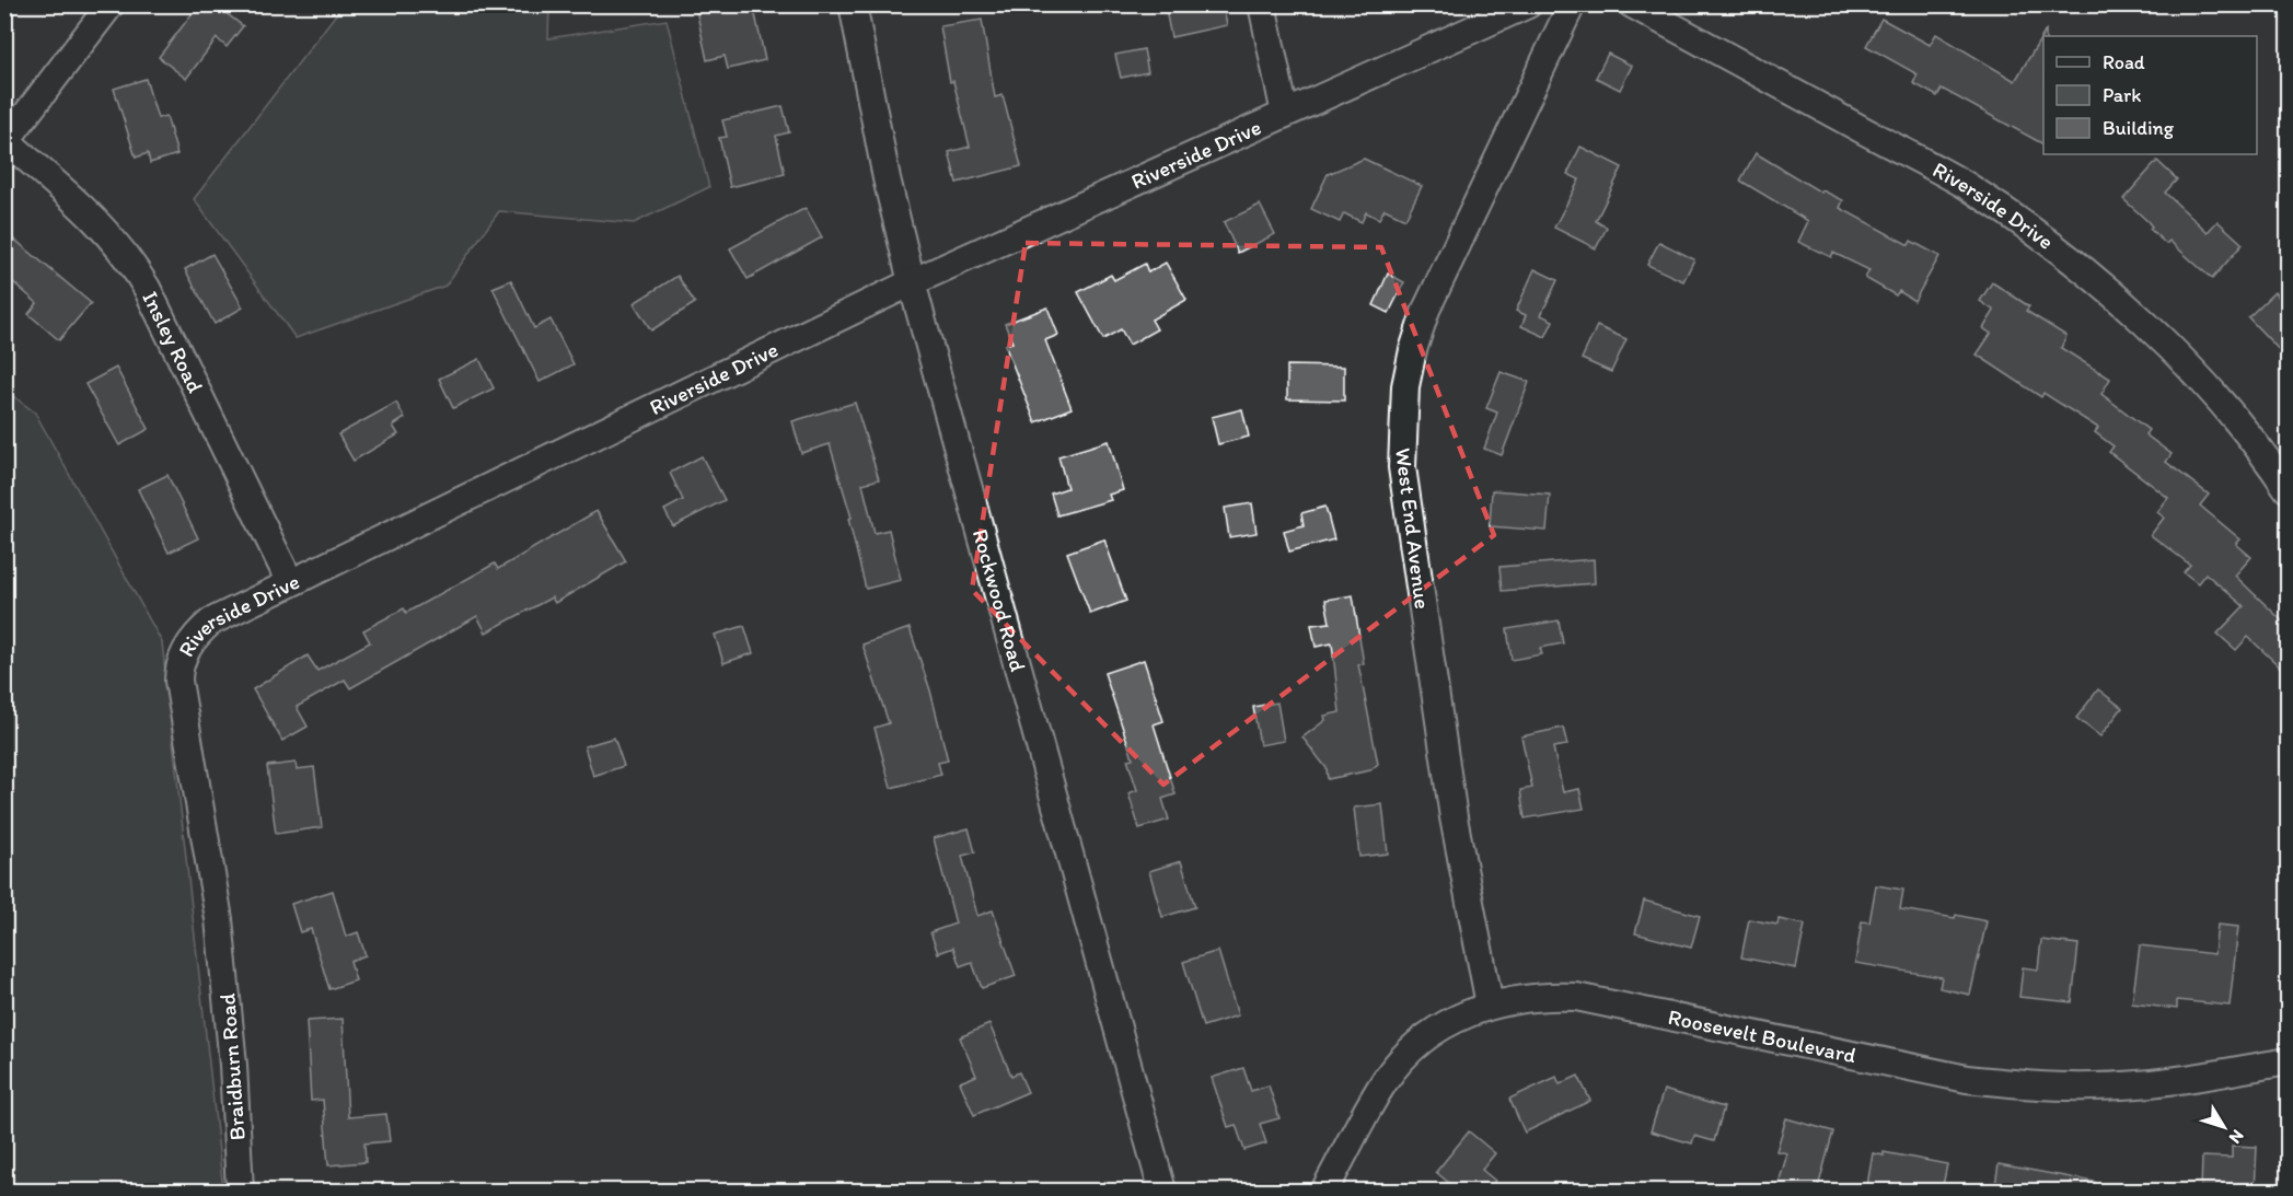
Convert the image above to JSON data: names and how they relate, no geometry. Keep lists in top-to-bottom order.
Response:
{
  "streets": {
    "street": [
      "Riverside Drive",
      "Insley Road",
      "West End Avenue",
      "Rockwood Road",
      "Roosevelt Boulevard",
      "Braidburn Road"
    ]
  },
  "crossings": [
    ["Riverside Drive", "Insley Road"],
    ["Riverside Drive", "Rockwood Road"],
    ["Riverside Drive", "Braidburn Road"],
    ["West End Avenue", "Roosevelt Boulevard"]
  ],
  "legend": ["Road", "Park", "Building"],
  "north": "bottom right"
}
